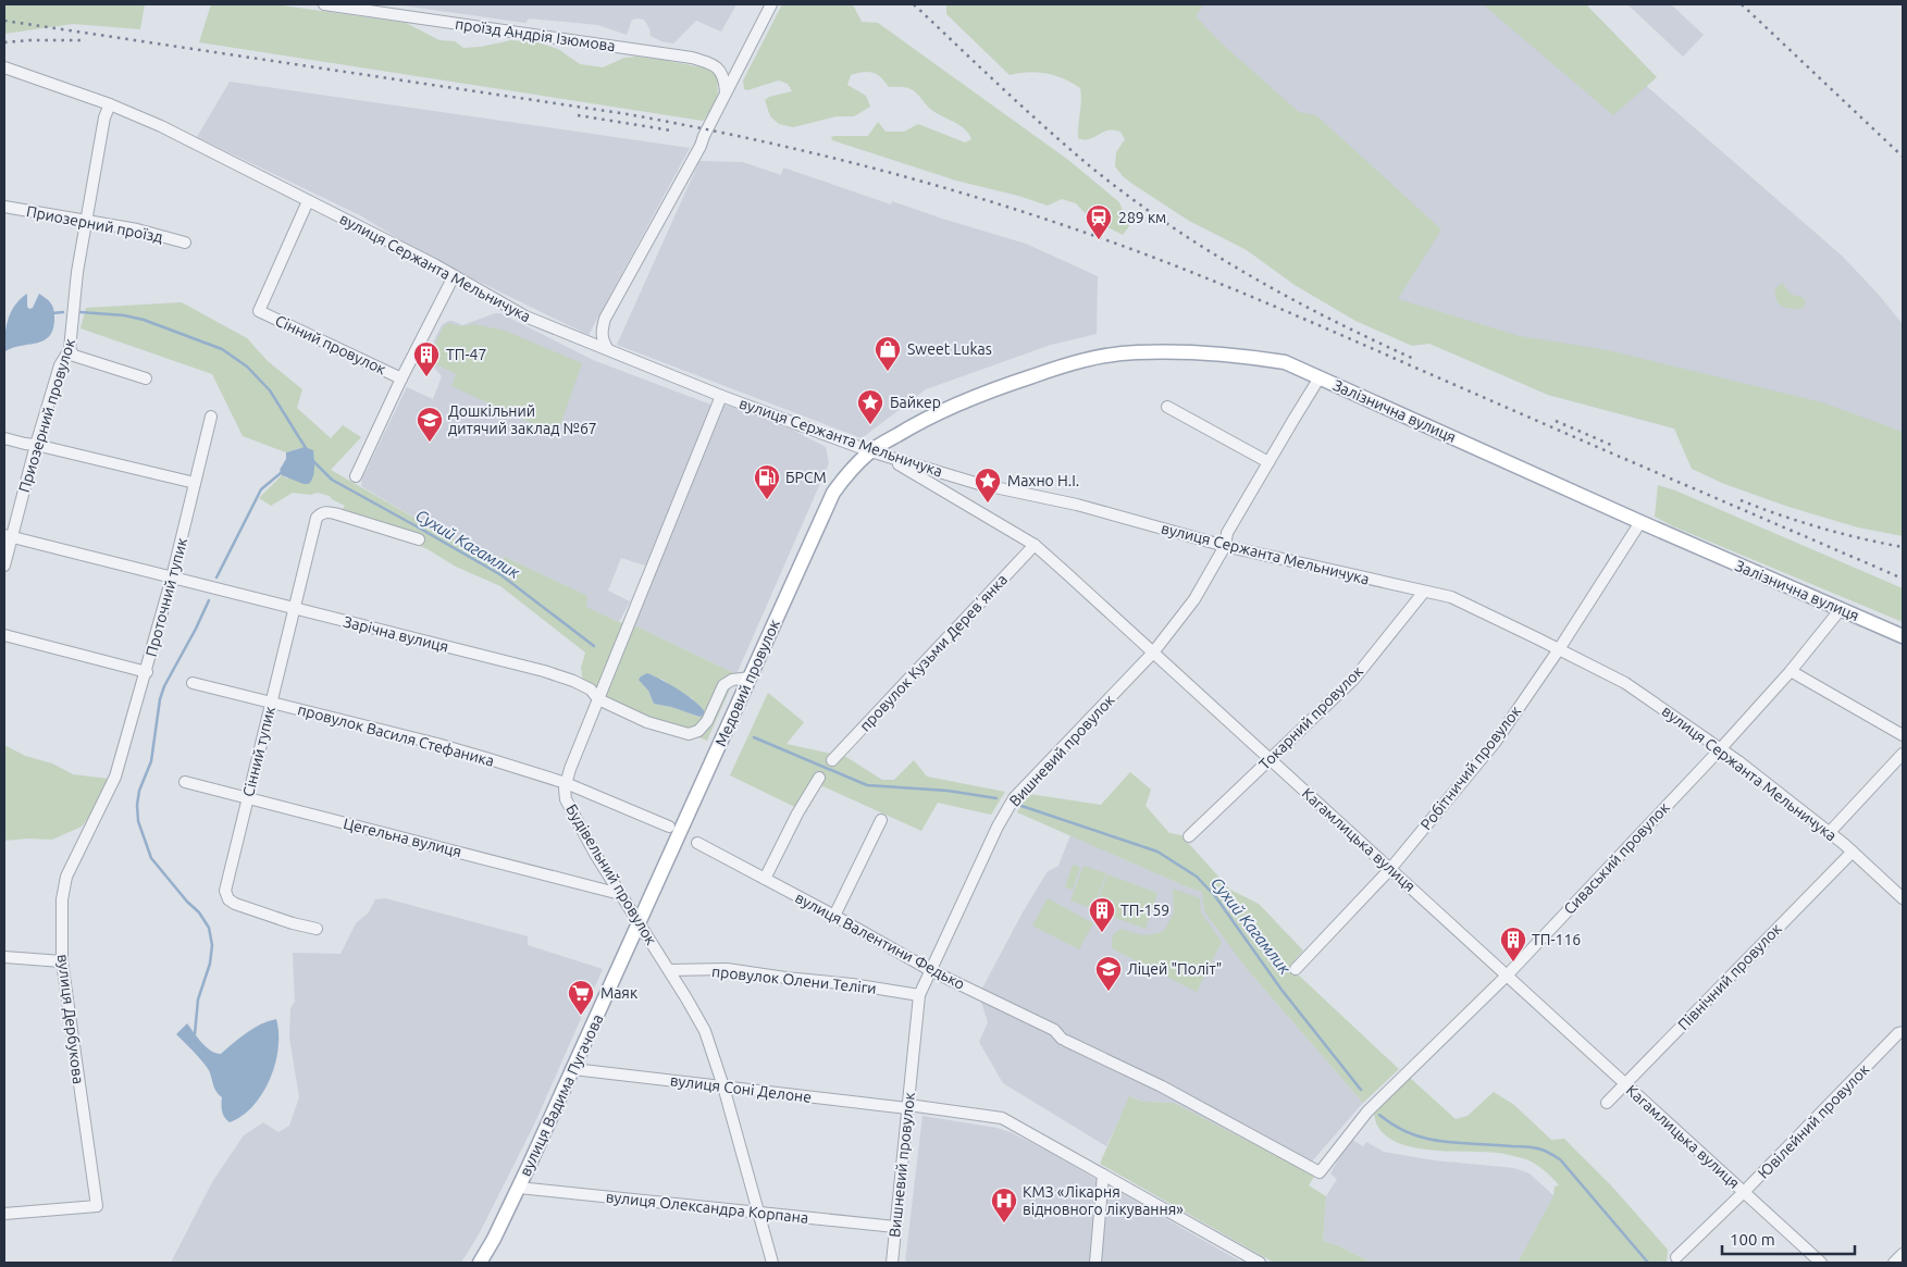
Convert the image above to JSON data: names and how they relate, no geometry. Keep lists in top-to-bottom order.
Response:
{
  "streets": {
    "main road": ["Залізнична вулиця", "Медовий провулок", "вулиця Вадима Пугачова"],
    "street": [
      "проїзд Андрія Ізюмова",
      "Приозерний проїзд",
      "вулиця Сержанта Мельничука",
      "Сінний провулок",
      "Приозерний провулок",
      "Проточний тупик",
      "Зарічна вулиця",
      "провулок Кузьми Деревʼянка",
      "Токарний провулок",
      "провулок Василя Стефаника",
      "Вишневий провулок",
      "Сінний тупик",
      "Робітничий провулок",
      "Цегельна вулиця",
      "Кагамлицька вулиця",
      "Сиваський провулок",
      "Будівельний провулок",
      "вулиця Валентини Федько",
      "Північний провулок",
      "провулок Олени Теліги",
      "вулиця Дербукова",
      "вулиця Соні Делоне",
      "Ювілейний провулок",
      "вулиця Олександра Корпана"
    ]
  },
  "crossings": [
    ["Приозерний проїзд", "Приозерний провулок"],
    ["вулиця Сержанта Мельничука", "Сінний провулок"],
    ["вулиця Сержанта Мельничука", "Залізнична вулиця"],
    ["вулиця Сержанта Мельничука", "Приозерний провулок"],
    ["вулиця Сержанта Мельничука", "Медовий провулок"],
    ["вулиця Сержанта Мельничука", "Токарний провулок"],
    ["вулиця Сержанта Мельничука", "Вишневий провулок"],
    ["вулиця Сержанта Мельничука", "Робітничий провулок"],
    ["вулиця Сержанта Мельничука", "Кагамлицька вулиця"],
    ["вулиця Сержанта Мельничука", "Сиваський провулок"],
    ["вулиця Сержанта Мельничука", "Будівельний провулок"],
    ["вулиця Сержанта Мельничука", "Північний провулок"],
    ["Залізнична вулиця", "Медовий провулок"],
    ["Залізнична вулиця", "Вишневий провулок"],
    ["Залізнична вулиця", "Робітничий провулок"],
    ["Залізнична вулиця", "Кагамлицька вулиця"],
    ["Залізнична вулиця", "Сиваський провулок"],
    ["Приозерний провулок", "Зарічна вулиця"],
    ["Проточний тупик", "Зарічна вулиця"],
    ["Проточний тупик", "вулиця Дербукова"],
    ["Зарічна вулиця", "Медовий провулок"],
    ["Зарічна вулиця", "Сінний тупик"],
    ["Зарічна вулиця", "Будівельний провулок"],
    ["провулок Кузьми Деревʼянка", "Кагамлицька вулиця"],
    ["Медовий провулок", "Кагамлицька вулиця"],
    ["Медовий провулок", "Будівельний провулок"],
    ["Медовий провулок", "вулиця Вадима Пугачова"],
    ["Токарний провулок", "Кагамлицька вулиця"],
    ["провулок Василя Стефаника", "Сінний тупик"],
    ["провулок Василя Стефаника", "Будівельний провулок"],
    ["Вишневий провулок", "Кагамлицька вулиця"],
    ["Вишневий провулок", "вулиця Валентини Федько"],
    ["Вишневий провулок", "провулок Олени Теліги"],
    ["Вишневий провулок", "вулиця Соні Делоне"],
    ["Вишневий провулок", "вулиця Олександра Корпана"],
    ["Сінний тупик", "Цегельна вулиця"],
    ["Робітничий провулок", "Кагамлицька вулиця"],
    ["Цегельна вулиця", "Будівельний провулок"],
    ["Кагамлицька вулиця", "Сиваський провулок"],
    ["Кагамлицька вулиця", "Північний провулок"],
    ["Кагамлицька вулиця", "Ювілейний провулок"],
    ["Сиваський провулок", "вулиця Валентини Федько"],
    ["Будівельний провулок", "провулок Олени Теліги"],
    ["Будівельний провулок", "вулиця Соні Делоне"],
    ["Будівельний провулок", "вулиця Вадима Пугачова"],
    ["Будівельний провулок", "вулиця Олександра Корпана"],
    ["вулиця Соні Делоне", "вулиця Вадима Пугачова"],
    ["вулиця Вадима Пугачова", "вулиця Олександра Корпана"]
  ],
  "water": ["Сухий Кагамлик"],
  "places": {
    "station": ["289 км"],
    "shop": ["Sweet Lukas"],
    "building": ["ТП-47", "ТП-159", "ТП-116"],
    "place": ["Байкер", "Махно Н.І."],
    "school or university": ["Дошкільний дитячий заклад №67", "Ліцей \"Політ\""],
    "fuel station": ["БРСМ"],
    "supermarket": ["Маяк"],
    "hospital": ["КМЗ «Лікарня відновного лікування»"]
  },
  "scale_bar": "100 m"
}
